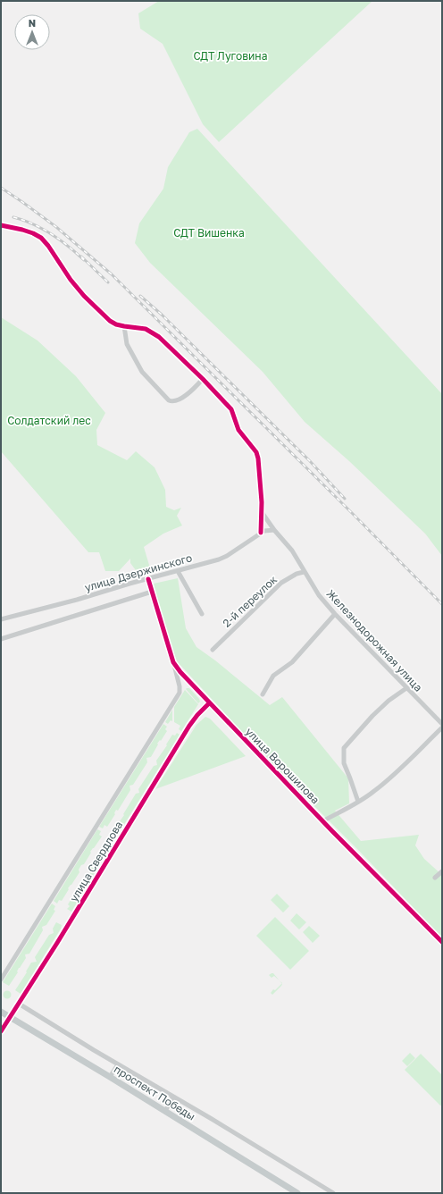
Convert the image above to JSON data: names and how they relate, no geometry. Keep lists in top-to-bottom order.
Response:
{
  "streets": {
    "main road": ["проспект Победы"],
    "street": [
      "улица Дзержинского",
      "2-й переулок",
      "Железнодорожная улица",
      "улица Ворошилова",
      "улица Свердлова"
    ]
  },
  "crossings": [
    ["улица Дзержинского", "Железнодорожная улица"],
    ["улица Дзержинского", "улица Ворошилова"],
    ["2-й переулок", "Железнодорожная улица"],
    ["улица Ворошилова", "улица Свердлова"],
    ["улица Свердлова", "проспект Победы"]
  ],
  "parks": ["СДТ Луговина", "СДТ Вишенка", "Солдатский лес"],
  "north": "top"
}
